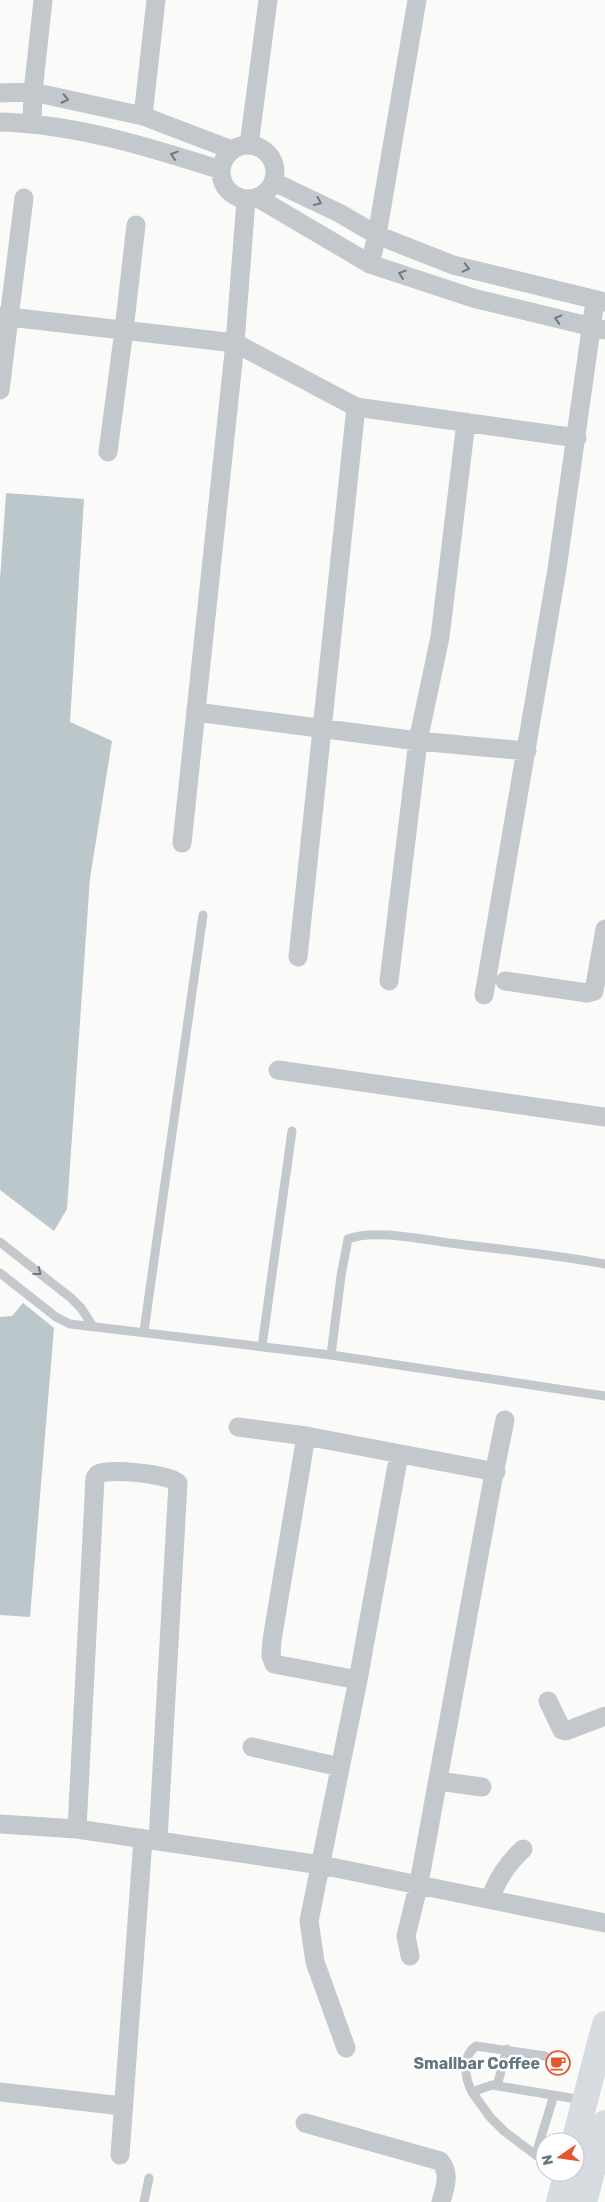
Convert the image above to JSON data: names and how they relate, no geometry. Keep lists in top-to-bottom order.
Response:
{
  "places": {
    "cafe": ["Smallbar Coffee"]
  },
  "north": "left"
}
